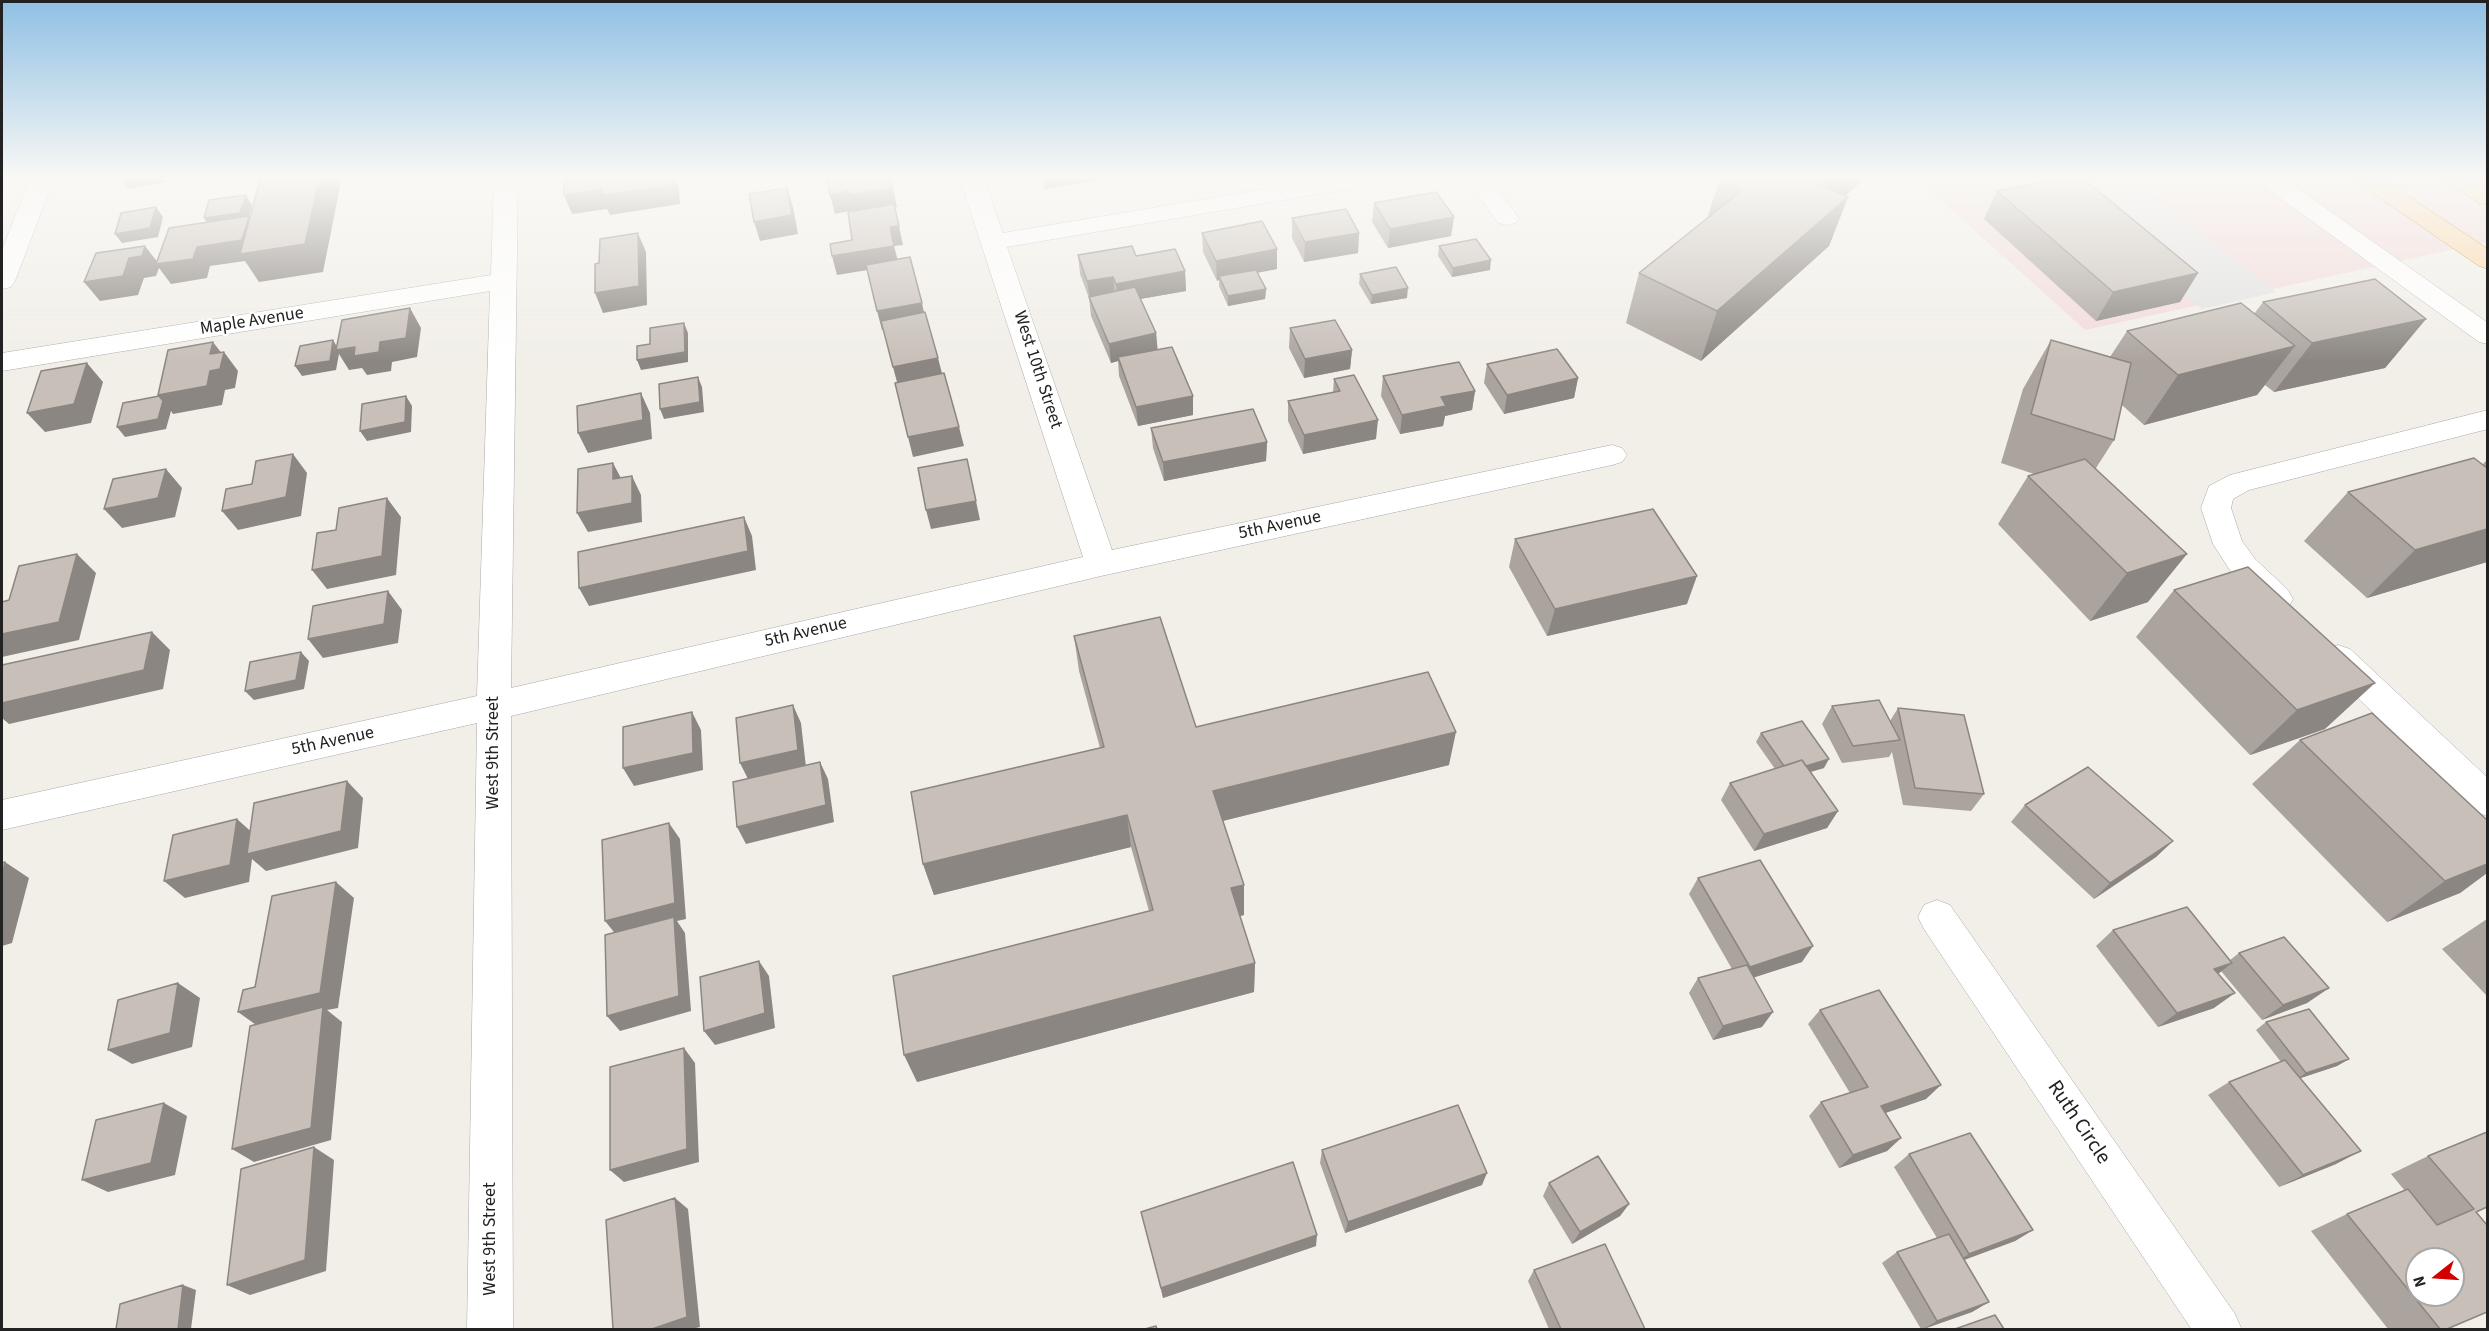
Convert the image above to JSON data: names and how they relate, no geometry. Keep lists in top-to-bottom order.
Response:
{
  "streets": {
    "street": [
      "Maple Avenue",
      "West 10th Street",
      "5th Avenue",
      "West 9th Street",
      "Ruth Circle"
    ]
  },
  "crossings": [
    ["Maple Avenue", "West 9th Street"],
    ["West 10th Street", "5th Avenue"],
    ["5th Avenue", "West 9th Street"]
  ],
  "north": "left"
}
